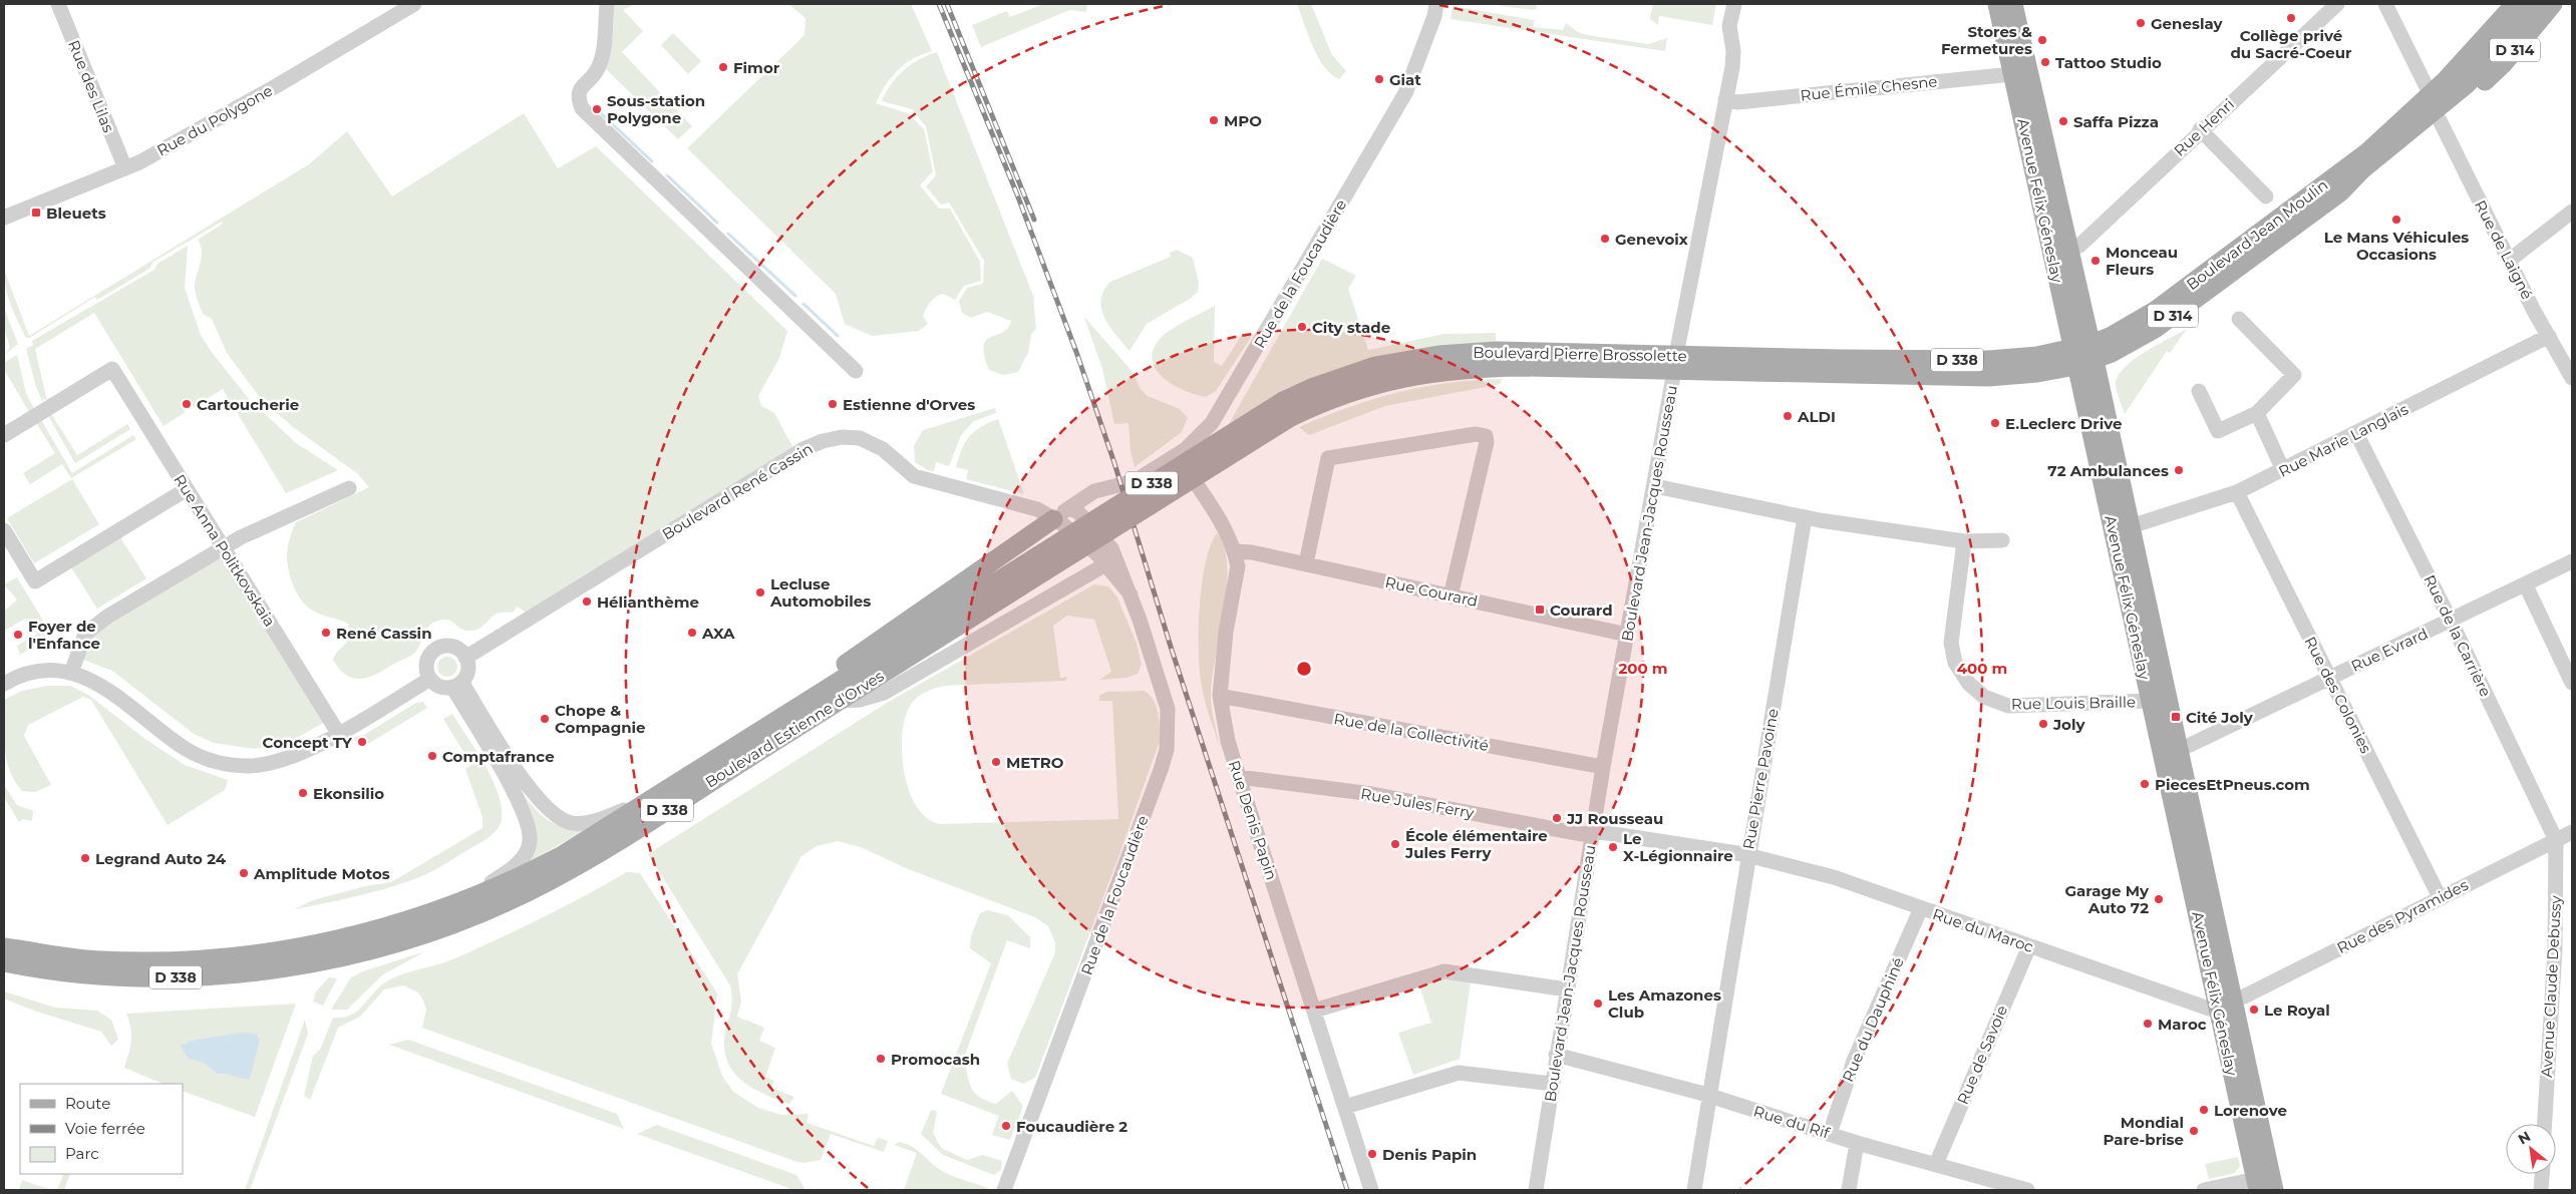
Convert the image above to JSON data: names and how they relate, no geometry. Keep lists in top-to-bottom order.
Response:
{
  "streets": {
    "main road": [
      "D 314",
      "Avenue Félix Géneslay",
      "Boulevard Jean Moulin",
      "Boulevard Pierre Brossolette",
      "D 338",
      "Boulevard Estienne d'Orves"
    ],
    "street": [
      "Rue des Lilas",
      "Rue Émile Chesne",
      "Rue du Polygone",
      "Rue Henri",
      "Rue de Laigné",
      "Rue de la Foucaudière",
      "Rue Marie Langlais",
      "Boulevard René Cassin",
      "Boulevard Jean-Jacques Rousseau",
      "Rue Anna Politkovskaia",
      "Rue Courard",
      "Rue de la Carrière",
      "Rue Evrard",
      "Rue des Colonies",
      "Rue Louis Braille",
      "Rue de la Collectivité",
      "Rue Pierre Pavoine",
      "Rue Jules Ferry",
      "Rue Denis Papin",
      "Rue des Pyramides",
      "Rue du Maroc",
      "Avenue Claude Debussy",
      "Rue du Dauphiné",
      "Rue de Savoie",
      "Rue du Rif"
    ]
  },
  "crossings": [
    ["Rue des Lilas", "Rue du Polygone"],
    ["Rue Émile Chesne", "Avenue Félix Géneslay"],
    ["Rue Émile Chesne", "Boulevard Jean-Jacques Rousseau"],
    ["Rue Henri", "Avenue Félix Géneslay"],
    ["Avenue Félix Géneslay", "Boulevard Jean Moulin"],
    ["Avenue Félix Géneslay", "Boulevard Pierre Brossolette"],
    ["Avenue Félix Géneslay", "Rue Marie Langlais"],
    ["Avenue Félix Géneslay", "Rue Evrard"],
    ["Avenue Félix Géneslay", "Rue Louis Braille"],
    ["Avenue Félix Géneslay", "Rue des Pyramides"],
    ["Avenue Félix Géneslay", "Rue du Maroc"],
    ["Boulevard Jean Moulin", "Rue de Laigné"],
    ["Rue de Laigné", "Rue Marie Langlais"],
    ["Rue de la Foucaudière", "D 338"],
    ["Rue de la Foucaudière", "Boulevard René Cassin"],
    ["Rue de la Foucaudière", "Rue Denis Papin"],
    ["Boulevard Pierre Brossolette", "Boulevard Jean-Jacques Rousseau"],
    ["Boulevard Pierre Brossolette", "Boulevard Estienne d'Orves"],
    ["D 338", "Boulevard René Cassin"],
    ["D 338", "Boulevard Estienne d'Orves"],
    ["Rue Marie Langlais", "Rue de la Carrière"],
    ["Rue Marie Langlais", "Rue des Colonies"],
    ["Boulevard Jean-Jacques Rousseau", "Rue Courard"],
    ["Boulevard Jean-Jacques Rousseau", "Rue de la Collectivité"],
    ["Boulevard Jean-Jacques Rousseau", "Rue Jules Ferry"],
    ["Boulevard Jean-Jacques Rousseau", "Rue du Rif"],
    ["Rue Courard", "Rue Denis Papin"],
    ["Rue de la Carrière", "Rue Evrard"],
    ["Rue de la Carrière", "Rue des Pyramides"],
    ["Rue de la Carrière", "Avenue Claude Debussy"],
    ["Rue Evrard", "Rue des Colonies"],
    ["Rue des Colonies", "Rue des Pyramides"],
    ["Rue de la Collectivité", "Rue Denis Papin"],
    ["Rue Pierre Pavoine", "Rue Jules Ferry"],
    ["Rue Pierre Pavoine", "Rue du Maroc"],
    ["Rue Pierre Pavoine", "Rue du Rif"],
    ["Rue Jules Ferry", "Rue Denis Papin"],
    ["Rue Jules Ferry", "Rue du Maroc"],
    ["Rue des Pyramides", "Rue du Maroc"],
    ["Rue des Pyramides", "Avenue Claude Debussy"],
    ["Rue du Maroc", "Rue du Dauphiné"],
    ["Rue du Maroc", "Rue de Savoie"],
    ["Rue du Dauphiné", "Rue du Rif"],
    ["Rue de Savoie", "Rue du Rif"]
  ],
  "places": {
    "other": [
      "Collège privé du Sacré-Coeur",
      "Geneslay",
      "Stores & Fermetures",
      "Tattoo Studio",
      "Fimor",
      "Giat",
      "Sous-station Polygone",
      "MPO",
      "Saffa Pizza",
      "Le Mans Véhicules Occasions",
      "Genevoix",
      "Monceau Fleurs",
      "City stade",
      "Cartoucherie",
      "Estienne d'Orves",
      "ALDI",
      "E.Leclerc Drive",
      "72 Ambulances",
      "Lecluse Automobiles",
      "Hélianthème",
      "René Cassin",
      "AXA",
      "Foyer de l'Enfance",
      "Chope & Compagnie",
      "Joly",
      "Concept TY",
      "Comptafrance",
      "METRO",
      "PiecesEtPneus.com",
      "Ekonsilio",
      "JJ Rousseau",
      "École élémentaire Jules Ferry",
      "Le X-Légionnaire",
      "Legrand Auto 24",
      "Amplitude Motos",
      "Garage My Auto 72",
      "Les Amazones Club",
      "Le Royal",
      "Maroc",
      "Promocash",
      "Lorenove",
      "Foucaudière 2",
      "Mondial Pare-brise",
      "Denis Papin"
    ],
    "transit": ["Bleuets", "Courard", "Cité Joly"]
  },
  "legend": ["Route", "Voie ferrée", "Parc"],
  "north": "top left",
  "rings": ["200 m", "400 m"]
}
